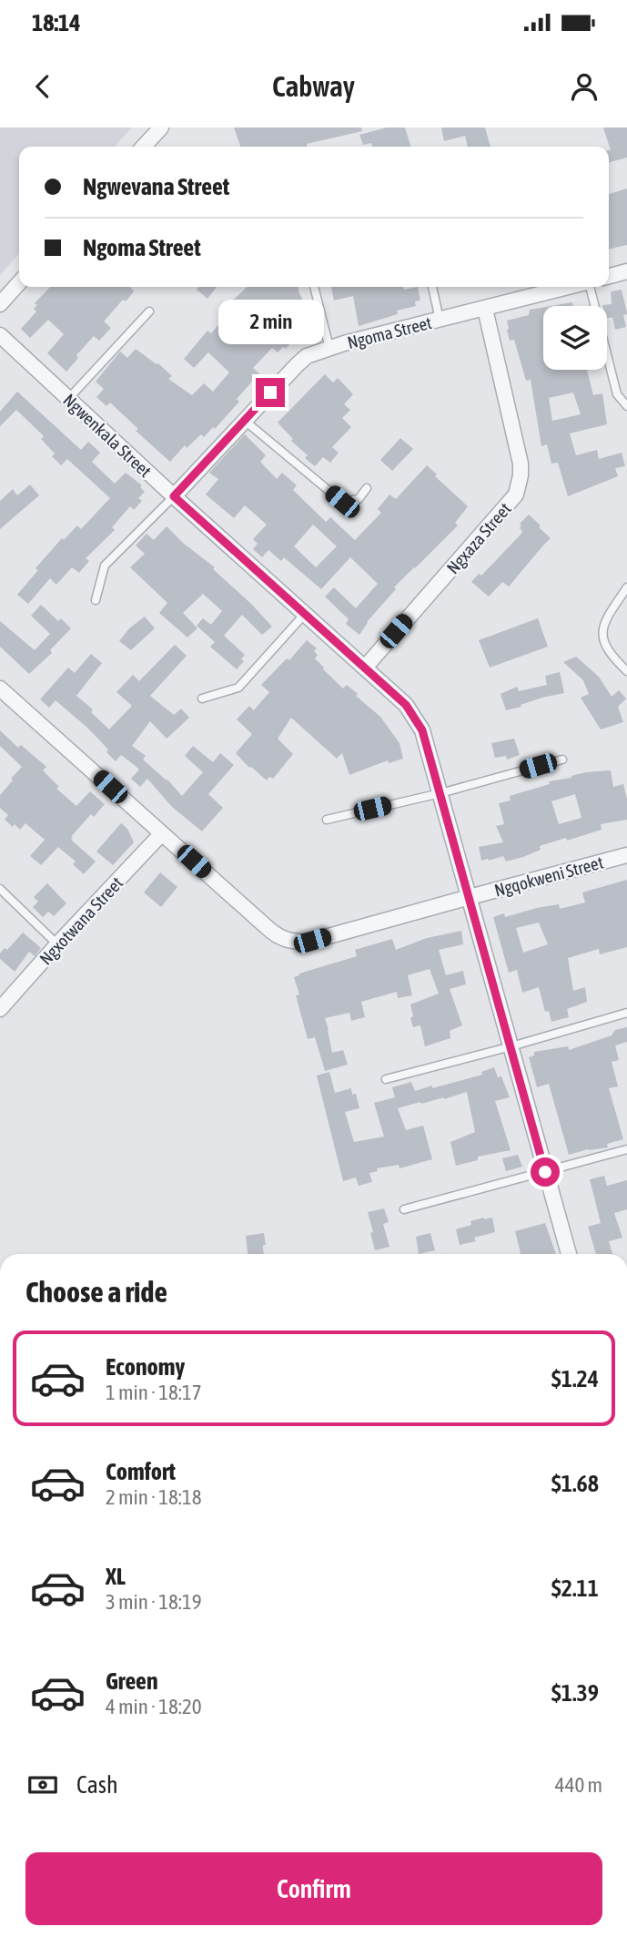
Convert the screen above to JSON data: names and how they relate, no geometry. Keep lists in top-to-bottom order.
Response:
{
  "streets": {
    "street": [
      "Ngoma Street",
      "Ngwenkala Street",
      "Ngxaza Street",
      "Ngqokweni Street",
      "Ngxotwana Street"
    ]
  },
  "crossings": [
    ["Ngoma Street", "Ngwenkala Street"],
    ["Ngoma Street", "Ngxaza Street"],
    ["Ngwenkala Street", "Ngxaza Street"],
    ["Ngwenkala Street", "Ngqokweni Street"],
    ["Ngqokweni Street", "Ngxotwana Street"]
  ],
  "page": {
    "status": "18:14",
    "header": "Cabway",
    "banner": ["Ngwevana Street", "Ngoma Street"],
    "bubble": "2 min",
    "heading": "Choose a ride",
    "list": [
      {
        "name": "Economy",
        "note": "1 min · 18:17",
        "value": "$1.24"
      },
      {
        "name": "Comfort",
        "note": "2 min · 18:18",
        "value": "$1.68"
      },
      {
        "name": "XL",
        "note": "3 min · 18:19",
        "value": "$2.11"
      },
      {
        "name": "Green",
        "note": "4 min · 18:20",
        "value": "$1.39"
      }
    ],
    "pay": ["Cash", "440 m"],
    "buttons": "Confirm"
  }
}
